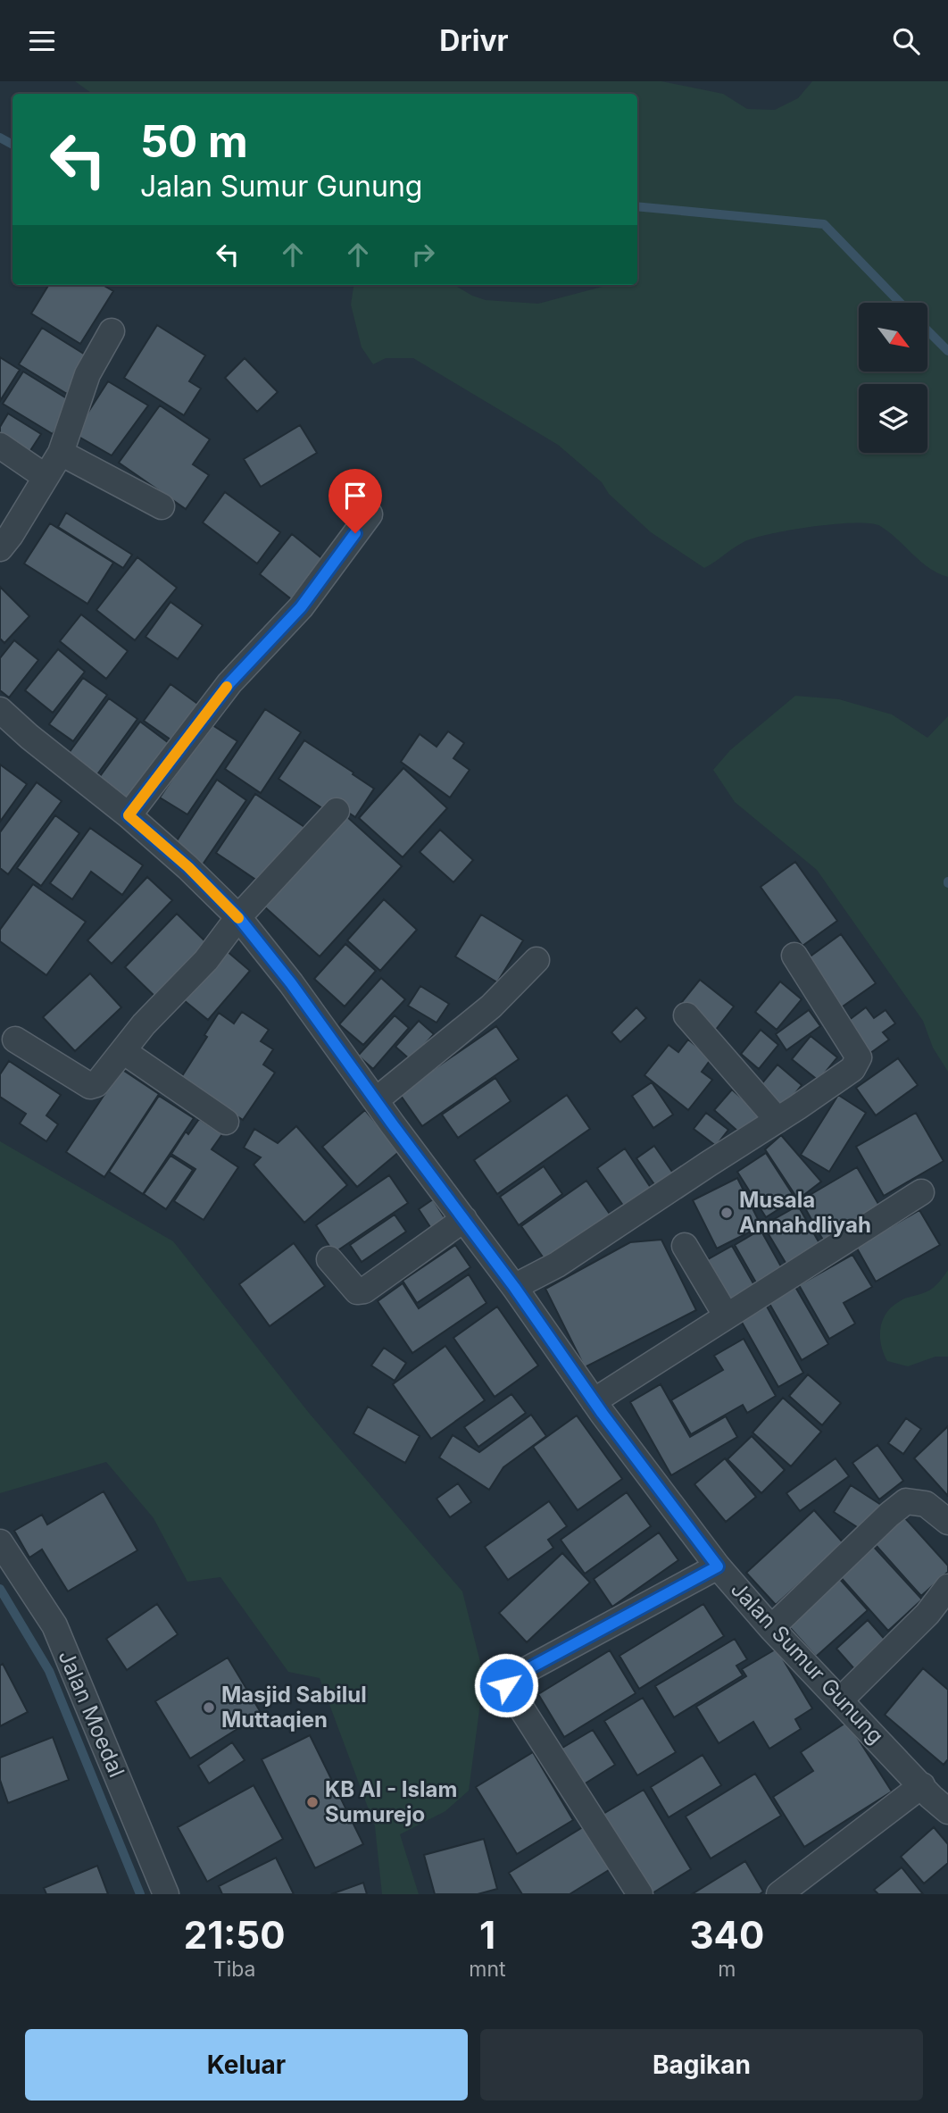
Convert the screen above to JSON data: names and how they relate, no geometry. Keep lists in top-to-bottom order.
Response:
{
  "streets": {
    "street": ["Jalan Sumur Gunung", "Jalan Moedal"]
  },
  "places": ["Musala Annahdliyah", "Masjid Sabilul Muttaqien", "KB Al - Islam Sumurejo"],
  "north": "bottom right",
  "page": {
    "header": "Drivr",
    "turn": ["50 m", "Jalan Sumur Gunung"],
    "eta": [
      "21:50",
      "Tiba",
      "1",
      "mnt",
      "340",
      "m"
    ],
    "buttons": ["Keluar", "Bagikan"]
  }
}
